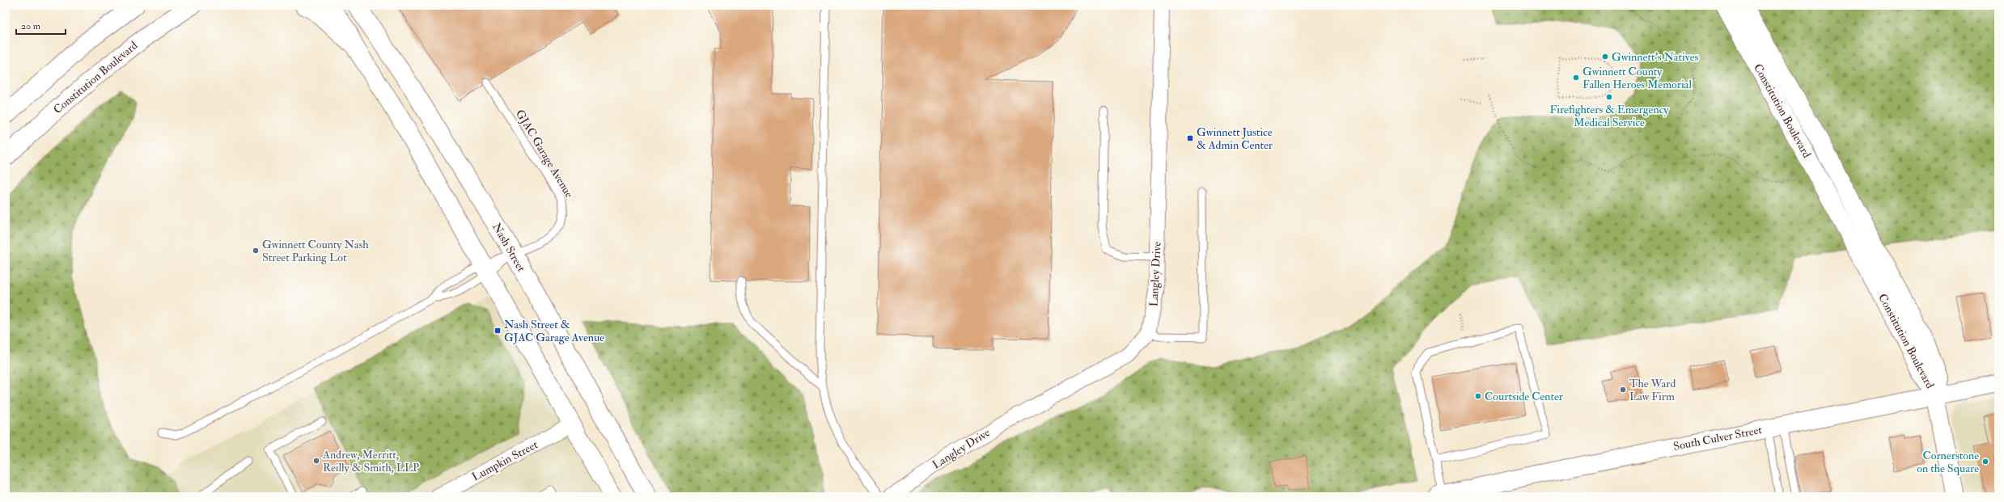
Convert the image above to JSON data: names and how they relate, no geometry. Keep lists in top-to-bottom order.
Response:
{
  "streets": {
    "street": [
      "Constitution Boulevard",
      "Nash Street",
      "Langley Drive",
      "South Culver Street",
      "Lumpkin Street"
    ],
    "lane": ["GJAC Garage Avenue"]
  },
  "crossings": [
    ["Constitution Boulevard", "South Culver Street"],
    ["GJAC Garage Avenue", "Nash Street"]
  ],
  "places": {
    "other": [
      "Gwinnett's Natives",
      "Gwinnett County Fallen Heroes Memorial",
      "Firefighters & Emergency Medical Service",
      "Gwinnett County Nash Street Parking Lot",
      "The Ward Law Firm",
      "Courtside Center",
      "Andrew, Merritt, Reilly & Smith, LLP",
      "Cornerstone on the Square"
    ],
    "transit": ["Gwinnett Justice & Admin Center", "Nash Street & GJAC Garage Avenue"]
  },
  "scale_bar": "20 m"
}
